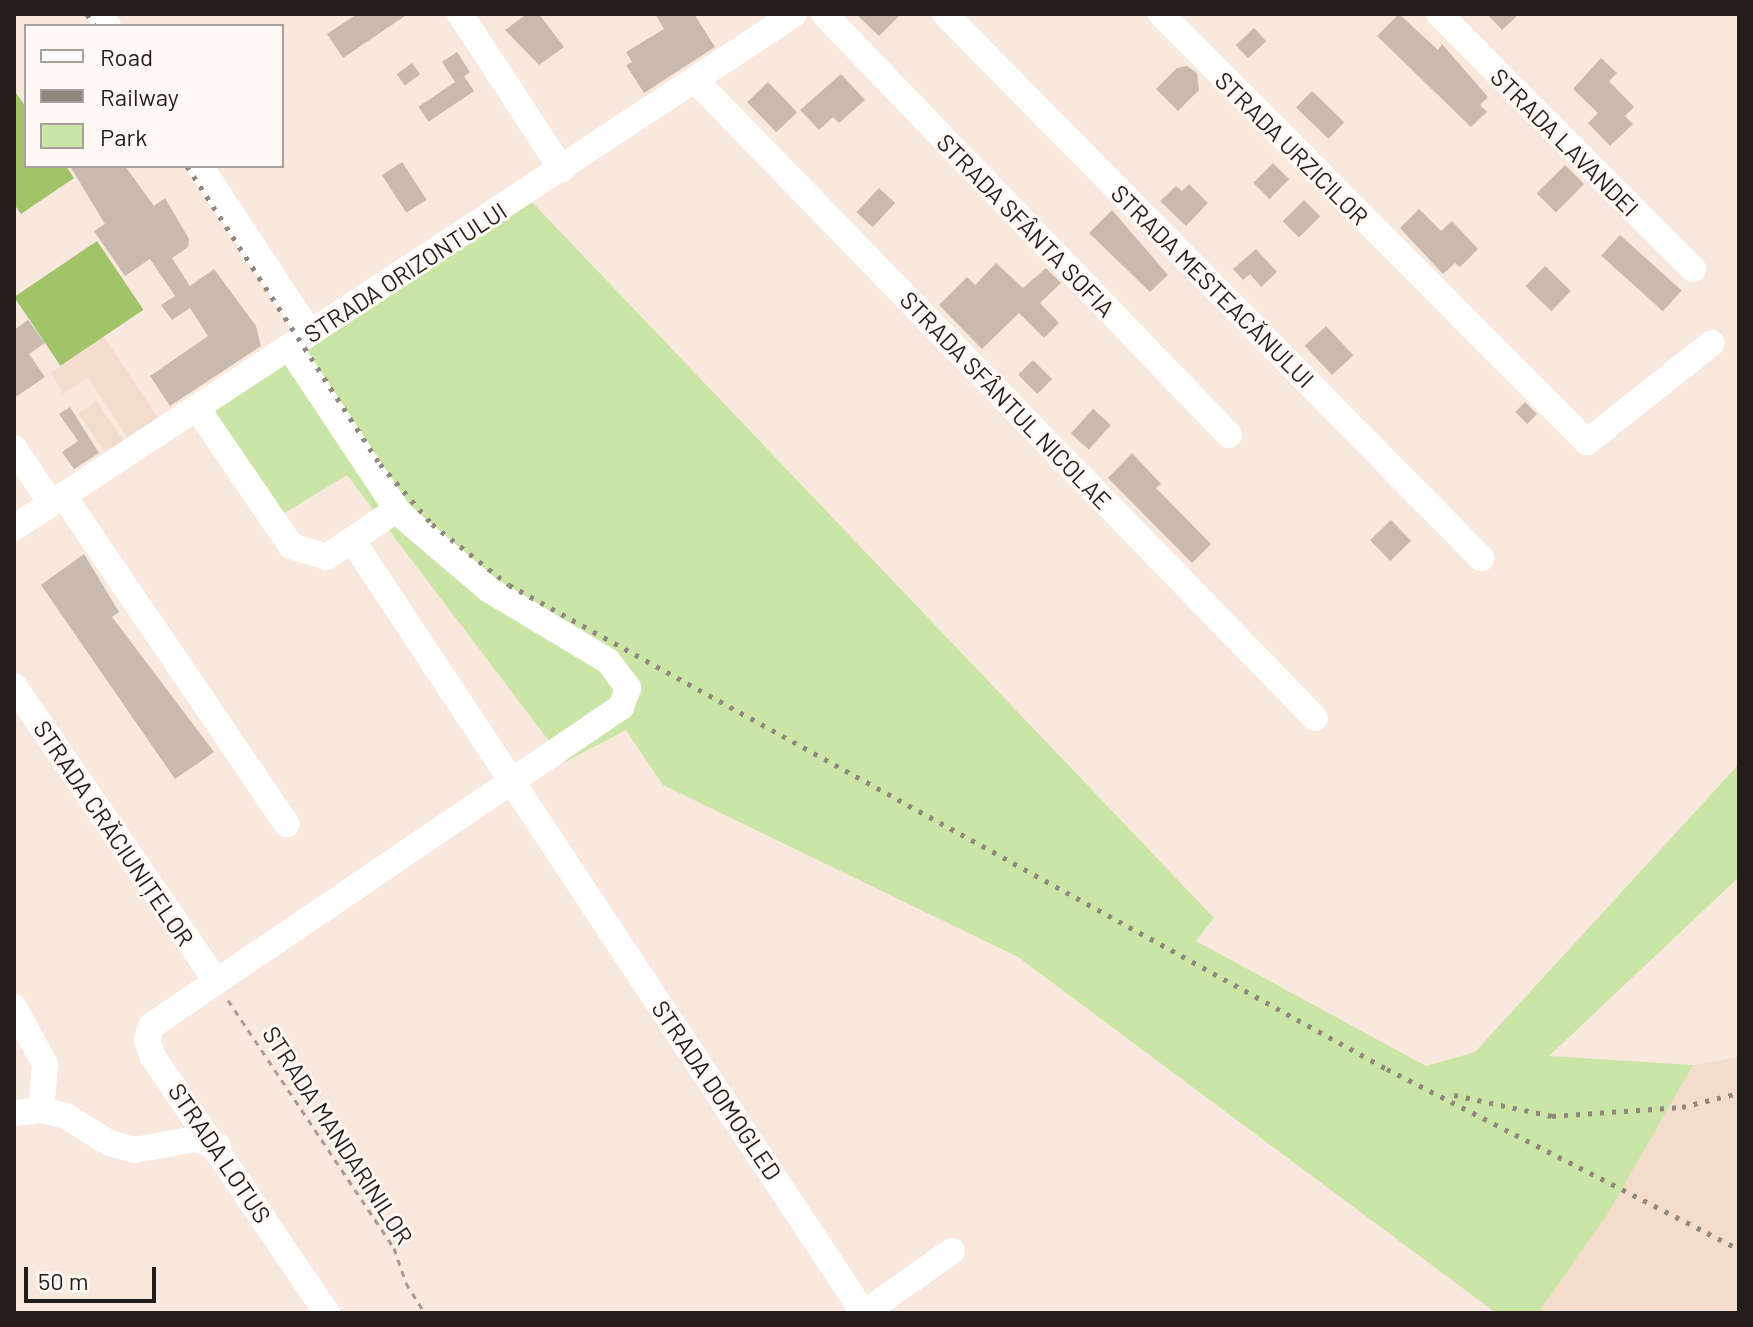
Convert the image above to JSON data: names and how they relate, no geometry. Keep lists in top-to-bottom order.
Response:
{
  "streets": {
    "street": [
      "STRADA LAVANDEI",
      "STRADA URZICILOR",
      "STRADA SFÂNTA SOFIA",
      "STRADA ORIZONTULUI",
      "STRADA MESTEACĂNULUI",
      "STRADA SFÂNTUL NICOLAE",
      "STRADA CRĂCIUNIȚELOR",
      "STRADA DOMOGLED",
      "STRADA LOTUS"
    ],
    "path": ["STRADA MANDARINILOR"]
  },
  "crossings": [
    ["STRADA ORIZONTULUI", "STRADA SFÂNTUL NICOLAE"],
    ["STRADA CRĂCIUNIȚELOR", "STRADA MANDARINILOR"],
    ["STRADA CRĂCIUNIȚELOR", "STRADA LOTUS"],
    ["STRADA MANDARINILOR", "STRADA LOTUS"]
  ],
  "legend": ["Road", "Railway", "Park"],
  "scale_bar": "50 m"
}
